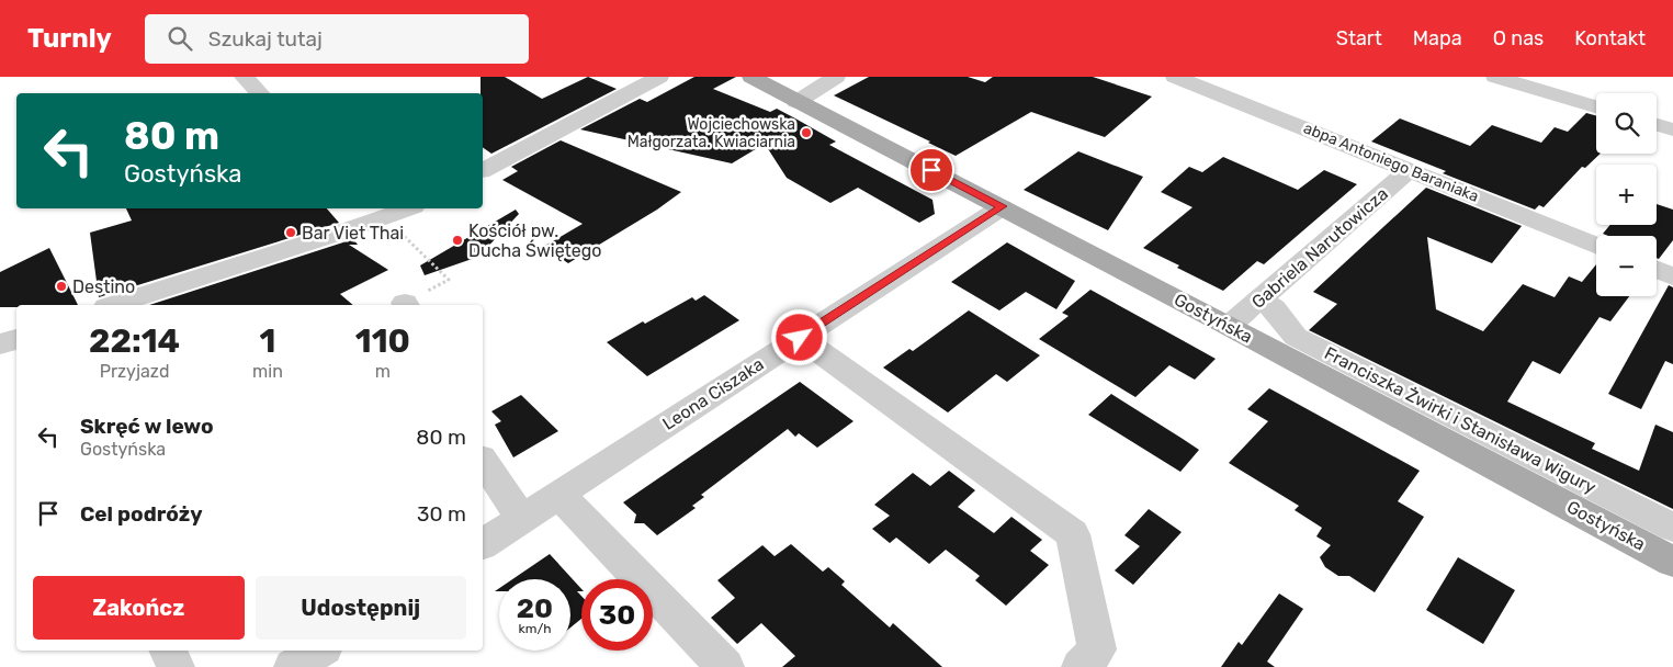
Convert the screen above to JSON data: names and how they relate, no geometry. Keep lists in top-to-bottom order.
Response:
{
  "streets": {
    "main road": ["Gostyńska"],
    "street": [
      "abpa Antoniego Baraniaka",
      "Gabriela Narutowicza",
      "Leona Ciszaka",
      "Franciszka Żwirki i Stanisława Wigury"
    ]
  },
  "crossings": [
    ["abpa Antoniego Baraniaka", "Gabriela Narutowicza"],
    ["Gabriela Narutowicza", "Gostyńska"],
    ["Gabriela Narutowicza", "Franciszka Żwirki i Stanisława Wigury"],
    ["Gostyńska", "Leona Ciszaka"]
  ],
  "places": [
    "Wojciechowska Małgorzata. Kwiaciarnia",
    "Bar Viet Thai",
    "Kościół pw. Ducha Świętego",
    "Destino"
  ],
  "page": {
    "header": "Turnly",
    "search": "Szukaj tutaj",
    "nav": [
      "Start",
      "Mapa",
      "O nas",
      "Kontakt"
    ],
    "map_buttons": ["+", "−"],
    "turn": ["80 m", "Gostyńska"],
    "eta": [
      "22:14",
      "Przyjazd",
      "1",
      "min",
      "110",
      "m"
    ],
    "list": [
      {
        "name": "Skręć w lewo",
        "note": "Gostyńska",
        "value": "80 m"
      },
      {
        "name": "Cel podróży",
        "value": "30 m"
      }
    ],
    "buttons": ["Zakończ", "Udostępnij"],
    "speed": "20 km/h",
    "limit": "30"
  }
}
